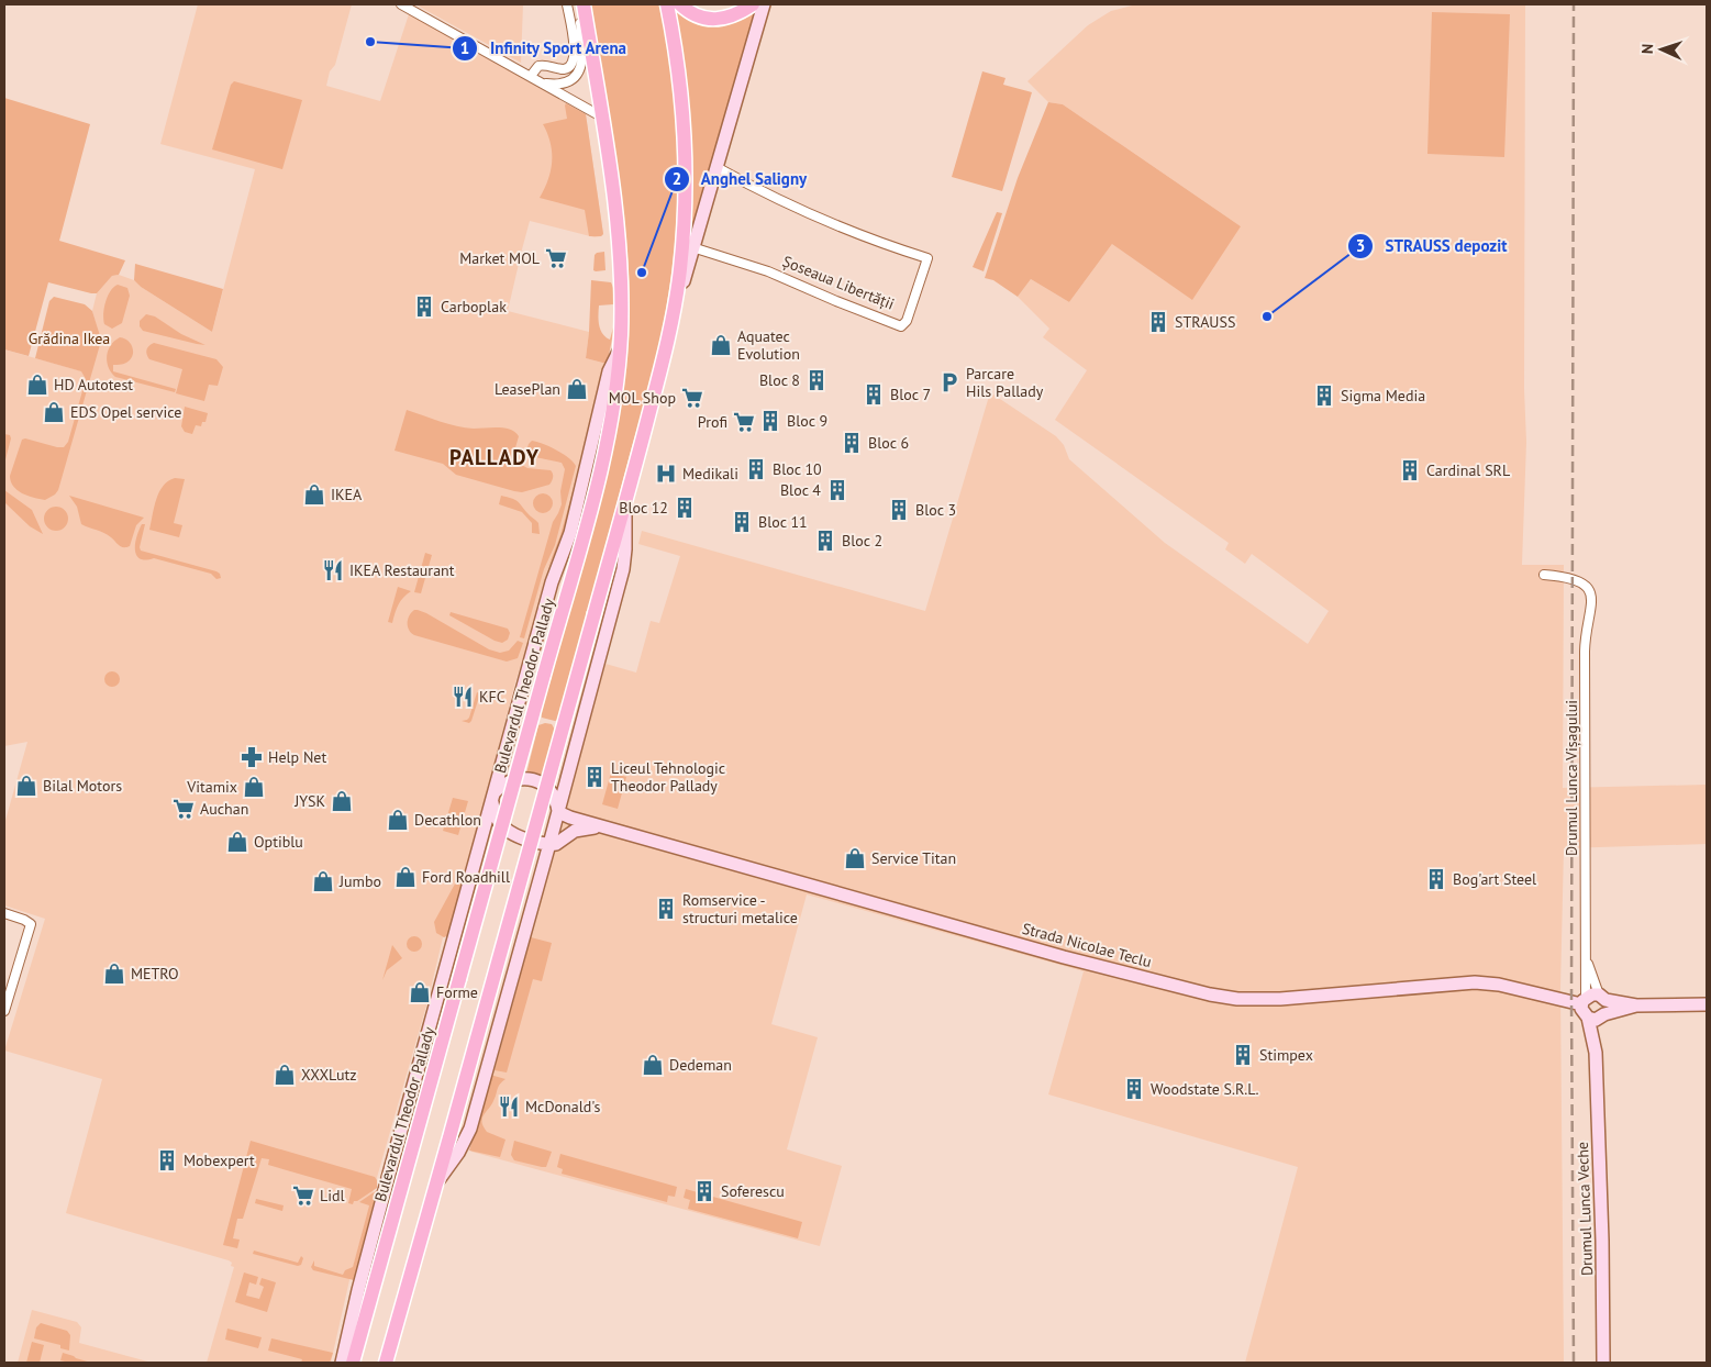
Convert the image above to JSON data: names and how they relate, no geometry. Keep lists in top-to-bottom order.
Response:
{
  "streets": {
    "main road": ["Bulevardul Theodor Pallady"],
    "street": [
      "Șoseaua Libertății",
      "Drumul Lunca Vișagului",
      "Strada Nicolae Teclu",
      "Drumul Lunca Veche"
    ]
  },
  "crossings": [
    ["Drumul Lunca Vișagului", "Strada Nicolae Teclu"],
    ["Drumul Lunca Vișagului", "Drumul Lunca Veche"],
    ["Strada Nicolae Teclu", "Drumul Lunca Veche"]
  ],
  "districts": ["PALLADY"],
  "parks": ["Grădina Ikea"],
  "places": {
    "other": ["Infinity Sport Arena", "Anghel Saligny", "STRAUSS depozit"],
    "supermarket": [
      "Market MOL",
      "MOL Shop",
      "Profi",
      "Auchan",
      "Lidl"
    ],
    "building": [
      "Carboplak",
      "STRAUSS",
      "Bloc 8",
      "Bloc 7",
      "Sigma Media",
      "Bloc 9",
      "Bloc 6",
      "Bloc 10",
      "Cardinal SRL",
      "Bloc 4",
      "Bloc 12",
      "Bloc 3",
      "Bloc 11",
      "Bloc 2",
      "Liceul Tehnologic Theodor Pallady",
      "Bog'art Steel",
      "Romservice - structuri metalice",
      "Stimpex",
      "Woodstate S.R.L.",
      "Mobexpert",
      "Soferescu"
    ],
    "shop": [
      "Aquatec Evolution",
      "HD Autotest",
      "LeasePlan",
      "EDS Opel service",
      "IKEA",
      "Bilal Motors",
      "Vitamix",
      "JYSK",
      "Decathlon",
      "Optiblu",
      "Service Titan",
      "Ford Roadhill",
      "Jumbo",
      "METRO",
      "Forme",
      "Dedeman",
      "XXXLutz"
    ],
    "parking": ["Parcare Hils Pallady"],
    "hospital": ["Medikali"],
    "restaurant": ["IKEA Restaurant", "KFC", "McDonald's"],
    "pharmacy": ["Help Net"]
  },
  "north": "left"
}
